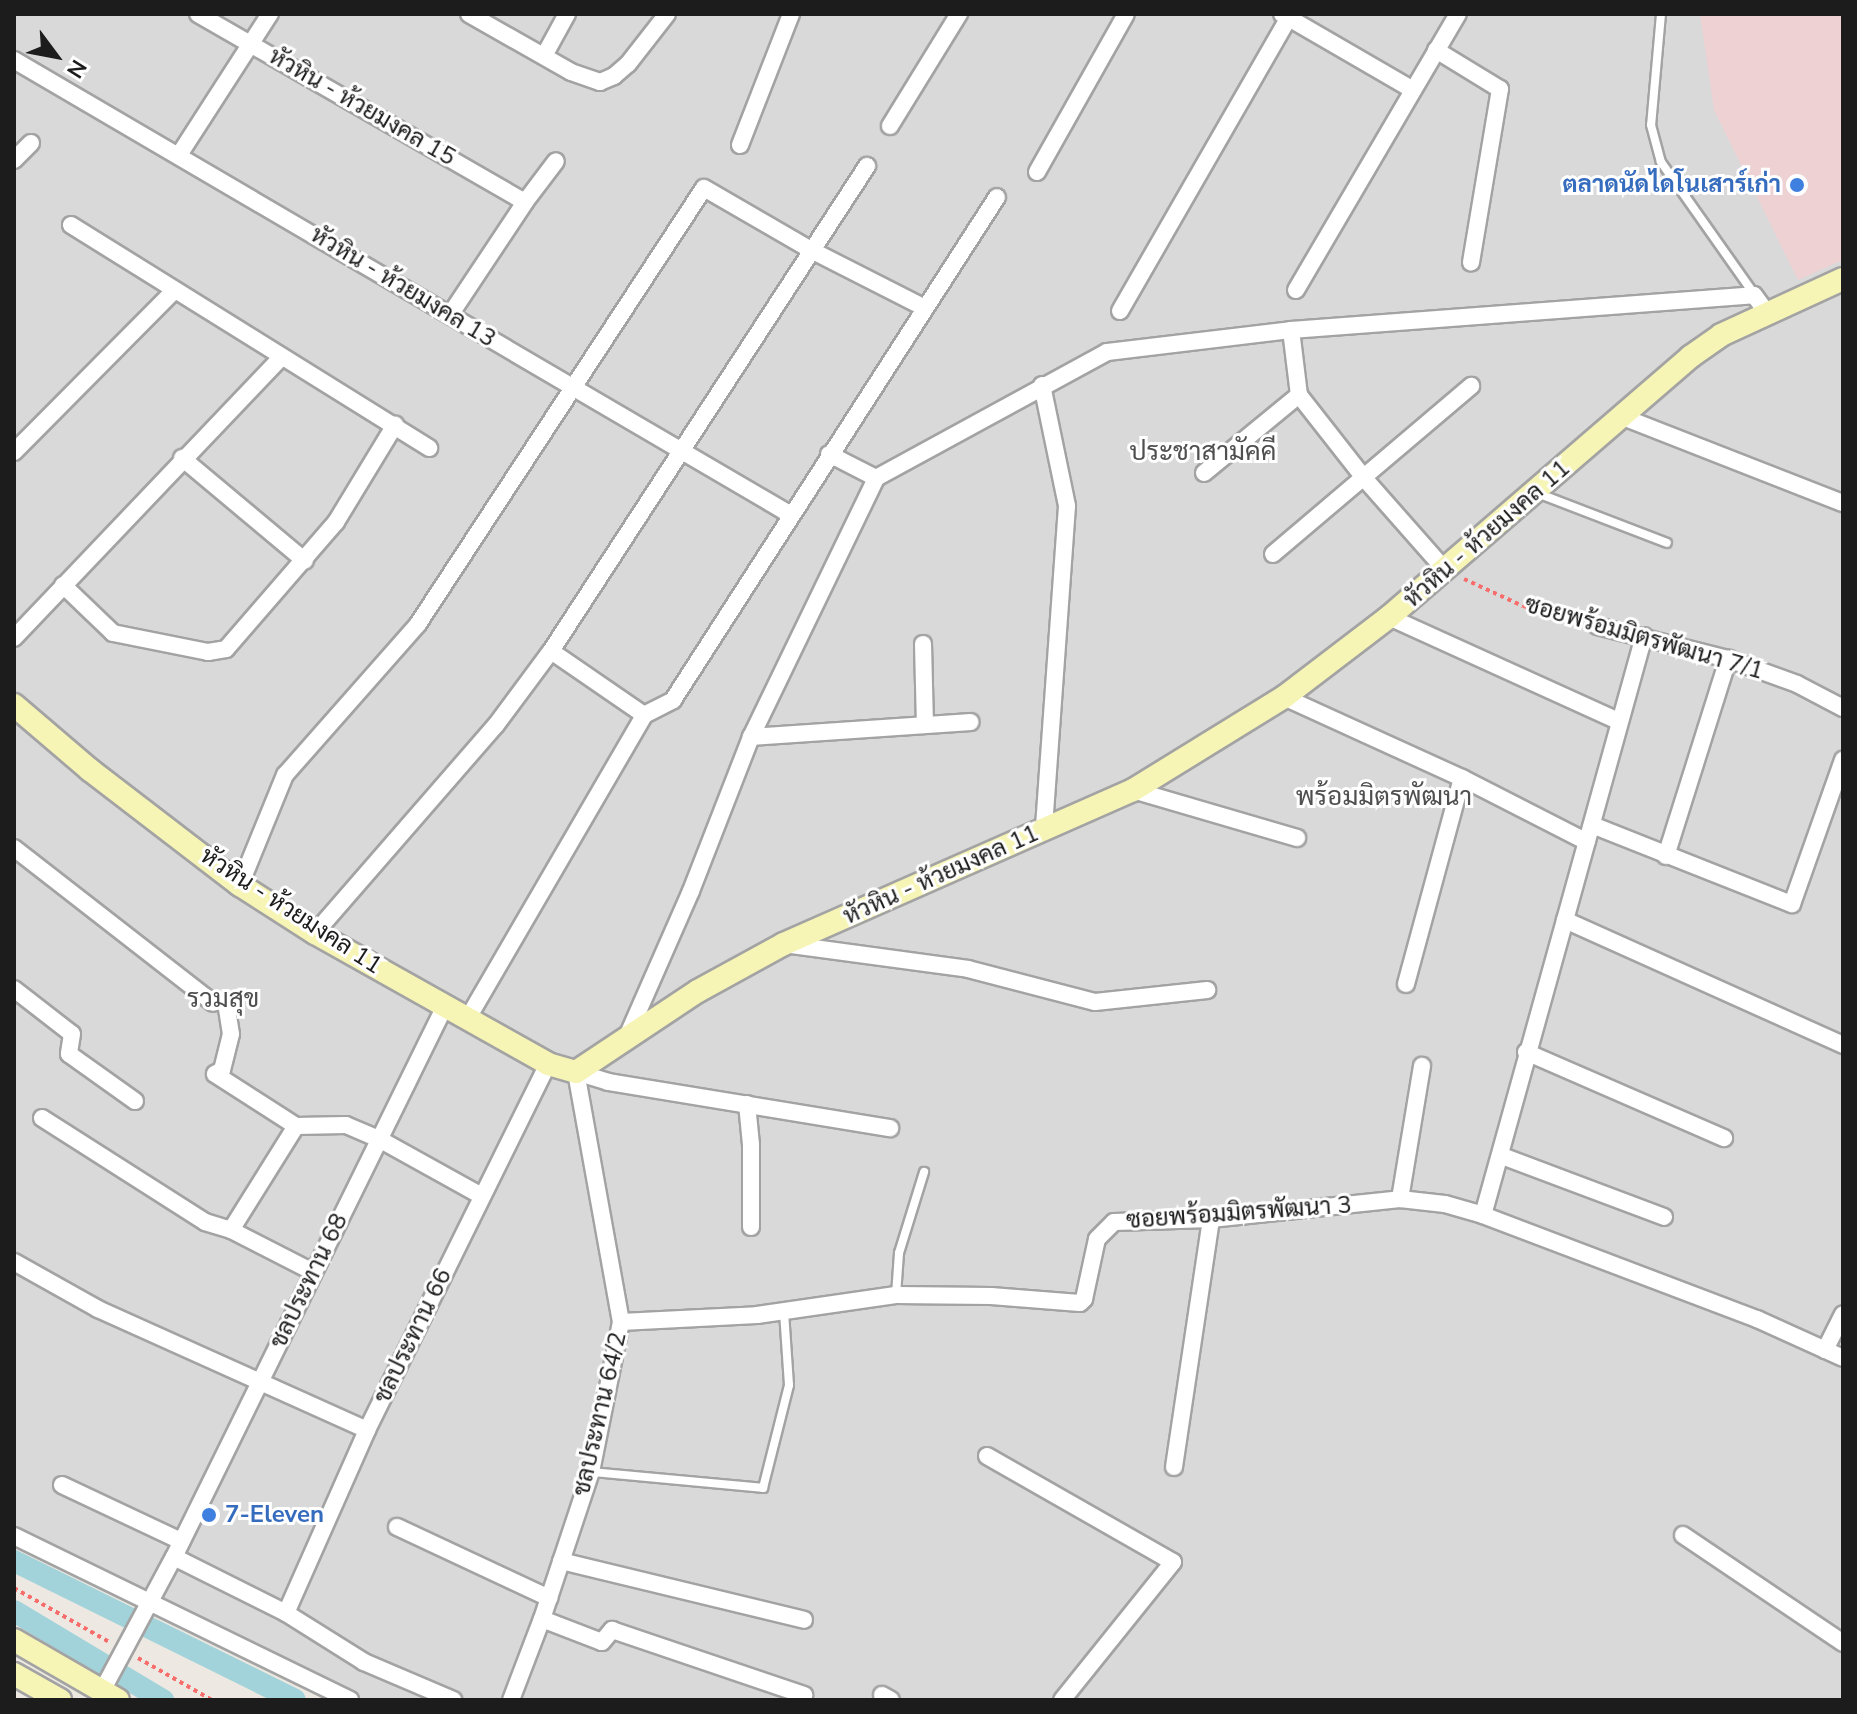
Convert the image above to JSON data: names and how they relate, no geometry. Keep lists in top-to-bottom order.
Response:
{
  "streets": {
    "street": [
      "หัวหิน - ห้วยมงคล 15",
      "หัวหิน - ห้วยมงคล 13",
      "หัวหิน - ห้วยมงคล 11",
      "ซอยพร้อมมิตรพัฒนา 7/1",
      "ซอยพร้อมมิตรพัฒนา 3",
      "ชลประทาน 68",
      "ชลประทาน 66",
      "ชลประทาน 64/2"
    ]
  },
  "crossings": [
    ["หัวหิน - ห้วยมงคล 11", "ซอยพร้อมมิตรพัฒนา 7/1"],
    ["หัวหิน - ห้วยมงคล 11", "ชลประทาน 68"],
    ["หัวหิน - ห้วยมงคล 11", "ชลประทาน 66"],
    ["หัวหิน - ห้วยมงคล 11", "ชลประทาน 64/2"],
    ["ซอยพร้อมมิตรพัฒนา 3", "ชลประทาน 64/2"]
  ],
  "districts": ["ประชาสามัคคี", "พร้อมมิตรพัฒนา", "รวมสุข"],
  "places": ["ตลาดนัดไดโนเสาร์เก่า", "7-Eleven"],
  "north": "bottom right"
}
